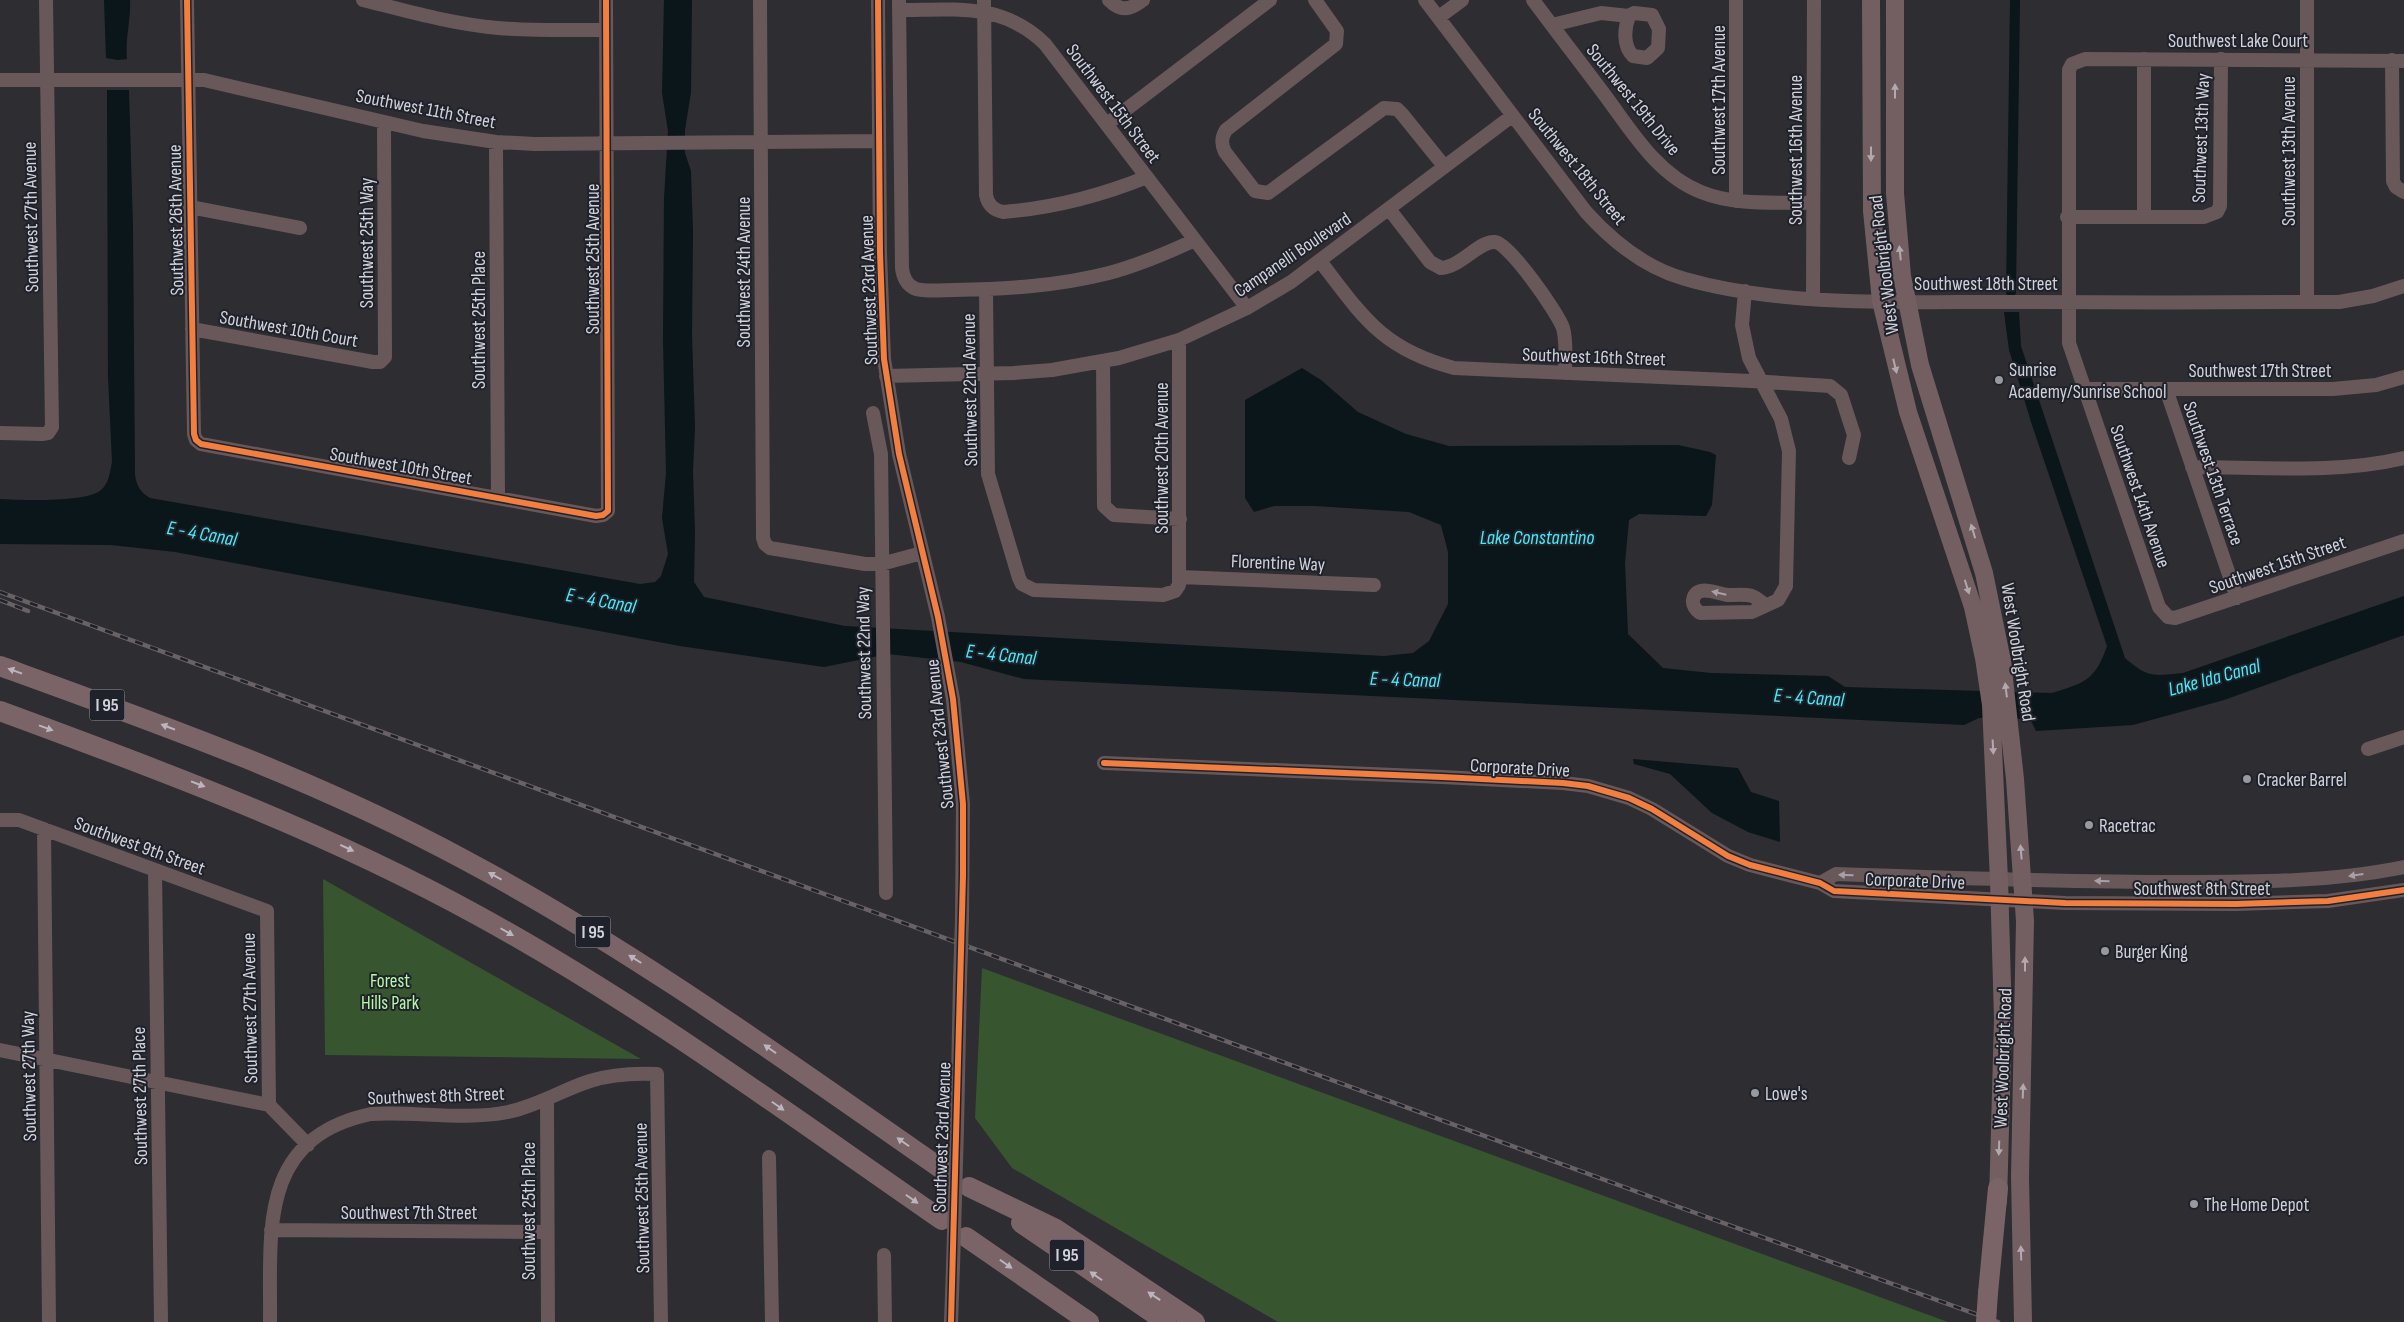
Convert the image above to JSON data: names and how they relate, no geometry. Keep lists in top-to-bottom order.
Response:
{
  "streets": {
    "highway": ["I 95"],
    "main road": ["West Woolbright Road"],
    "street": [
      "Southwest Lake Court",
      "Southwest 19th Drive",
      "Southwest 17th Avenue",
      "Southwest 15th Street",
      "Southwest 11th Street",
      "Southwest 13th Way",
      "Southwest 16th Avenue",
      "Southwest 13th Avenue",
      "Southwest 18th Street",
      "Southwest 27th Avenue",
      "Southwest 26th Avenue",
      "Southwest 25th Way",
      "Campanelli Boulevard",
      "Southwest 25th Avenue",
      "Southwest 24th Avenue",
      "Southwest 23rd Avenue",
      "Southwest 25th Place",
      "Southwest 10th Court",
      "Southwest 16th Street",
      "Southwest 17th Street",
      "Southwest 22nd Avenue",
      "Southwest 20th Avenue",
      "Southwest 10th Street",
      "Southwest 13th Terrace",
      "Southwest 14th Avenue",
      "Florentine Way",
      "Southwest 22nd Way",
      "Corporate Drive",
      "Southwest 9th Street",
      "Southwest 8th Street",
      "Southwest 27th Way",
      "Southwest 27th Place",
      "Southwest 7th Street"
    ]
  },
  "crossings": [
    ["Southwest Lake Court", "Southwest 13th Way"],
    ["Southwest Lake Court", "Southwest 13th Avenue"],
    ["Southwest Lake Court", "Southwest 14th Avenue"],
    ["Southwest 19th Drive", "Southwest 17th Avenue"],
    ["Southwest 19th Drive", "Southwest 16th Avenue"],
    ["Southwest 15th Street", "Campanelli Boulevard"],
    ["Southwest 15th Street", "Southwest 13th Terrace"],
    ["Southwest 15th Street", "Southwest 14th Avenue"],
    ["Southwest 11th Street", "Southwest 27th Avenue"],
    ["Southwest 11th Street", "Southwest 26th Avenue"],
    ["Southwest 11th Street", "Southwest 25th Way"],
    ["Southwest 11th Street", "Southwest 25th Avenue"],
    ["Southwest 11th Street", "Southwest 24th Avenue"],
    ["Southwest 11th Street", "Southwest 23rd Avenue"],
    ["Southwest 11th Street", "Southwest 25th Place"],
    ["Southwest 16th Avenue", "Southwest 18th Street"],
    ["Southwest 13th Avenue", "Southwest 18th Street"],
    ["Southwest 18th Street", "Campanelli Boulevard"],
    ["Southwest 18th Street", "West Woolbright Road"],
    ["Southwest 18th Street", "Southwest 14th Avenue"],
    ["Southwest 27th Avenue", "Southwest 9th Street"],
    ["Southwest 26th Avenue", "Southwest 10th Court"],
    ["Southwest 26th Avenue", "Southwest 10th Street"],
    ["Southwest 25th Way", "Southwest 10th Court"],
    ["Campanelli Boulevard", "Southwest 23rd Avenue"],
    ["Campanelli Boulevard", "Southwest 16th Street"],
    ["Campanelli Boulevard", "Southwest 22nd Avenue"],
    ["Campanelli Boulevard", "Southwest 20th Avenue"],
    ["Southwest 25th Avenue", "Southwest 10th Street"],
    ["Southwest 25th Avenue", "Southwest 8th Street"],
    ["West Woolbright Road", "Corporate Drive"],
    ["West Woolbright Road", "Southwest 8th Street"],
    ["Southwest 24th Avenue", "Southwest 22nd Way"],
    ["Southwest 25th Place", "Southwest 10th Street"],
    ["Southwest 25th Place", "Southwest 8th Street"],
    ["Southwest 25th Place", "Southwest 7th Street"],
    ["Southwest 17th Street", "Southwest 13th Terrace"],
    ["Southwest 17th Street", "Southwest 14th Avenue"],
    ["Southwest 22nd Avenue", "Southwest 20th Avenue"],
    ["Southwest 22nd Avenue", "Florentine Way"],
    ["Southwest 20th Avenue", "Florentine Way"],
    ["Corporate Drive", "Southwest 8th Street"],
    ["Southwest 9th Street", "Southwest 27th Way"],
    ["Southwest 9th Street", "Southwest 27th Place"]
  ],
  "water": ["E - 4 Canal", "Lake Constantino", "Lake Ida Canal"],
  "parks": ["Forest Hills Park"],
  "places": [
    "Sunrise Academy/Sunrise School",
    "Cracker Barrel",
    "Racetrac",
    "Burger King",
    "Lowe's",
    "The Home Depot"
  ]
}
